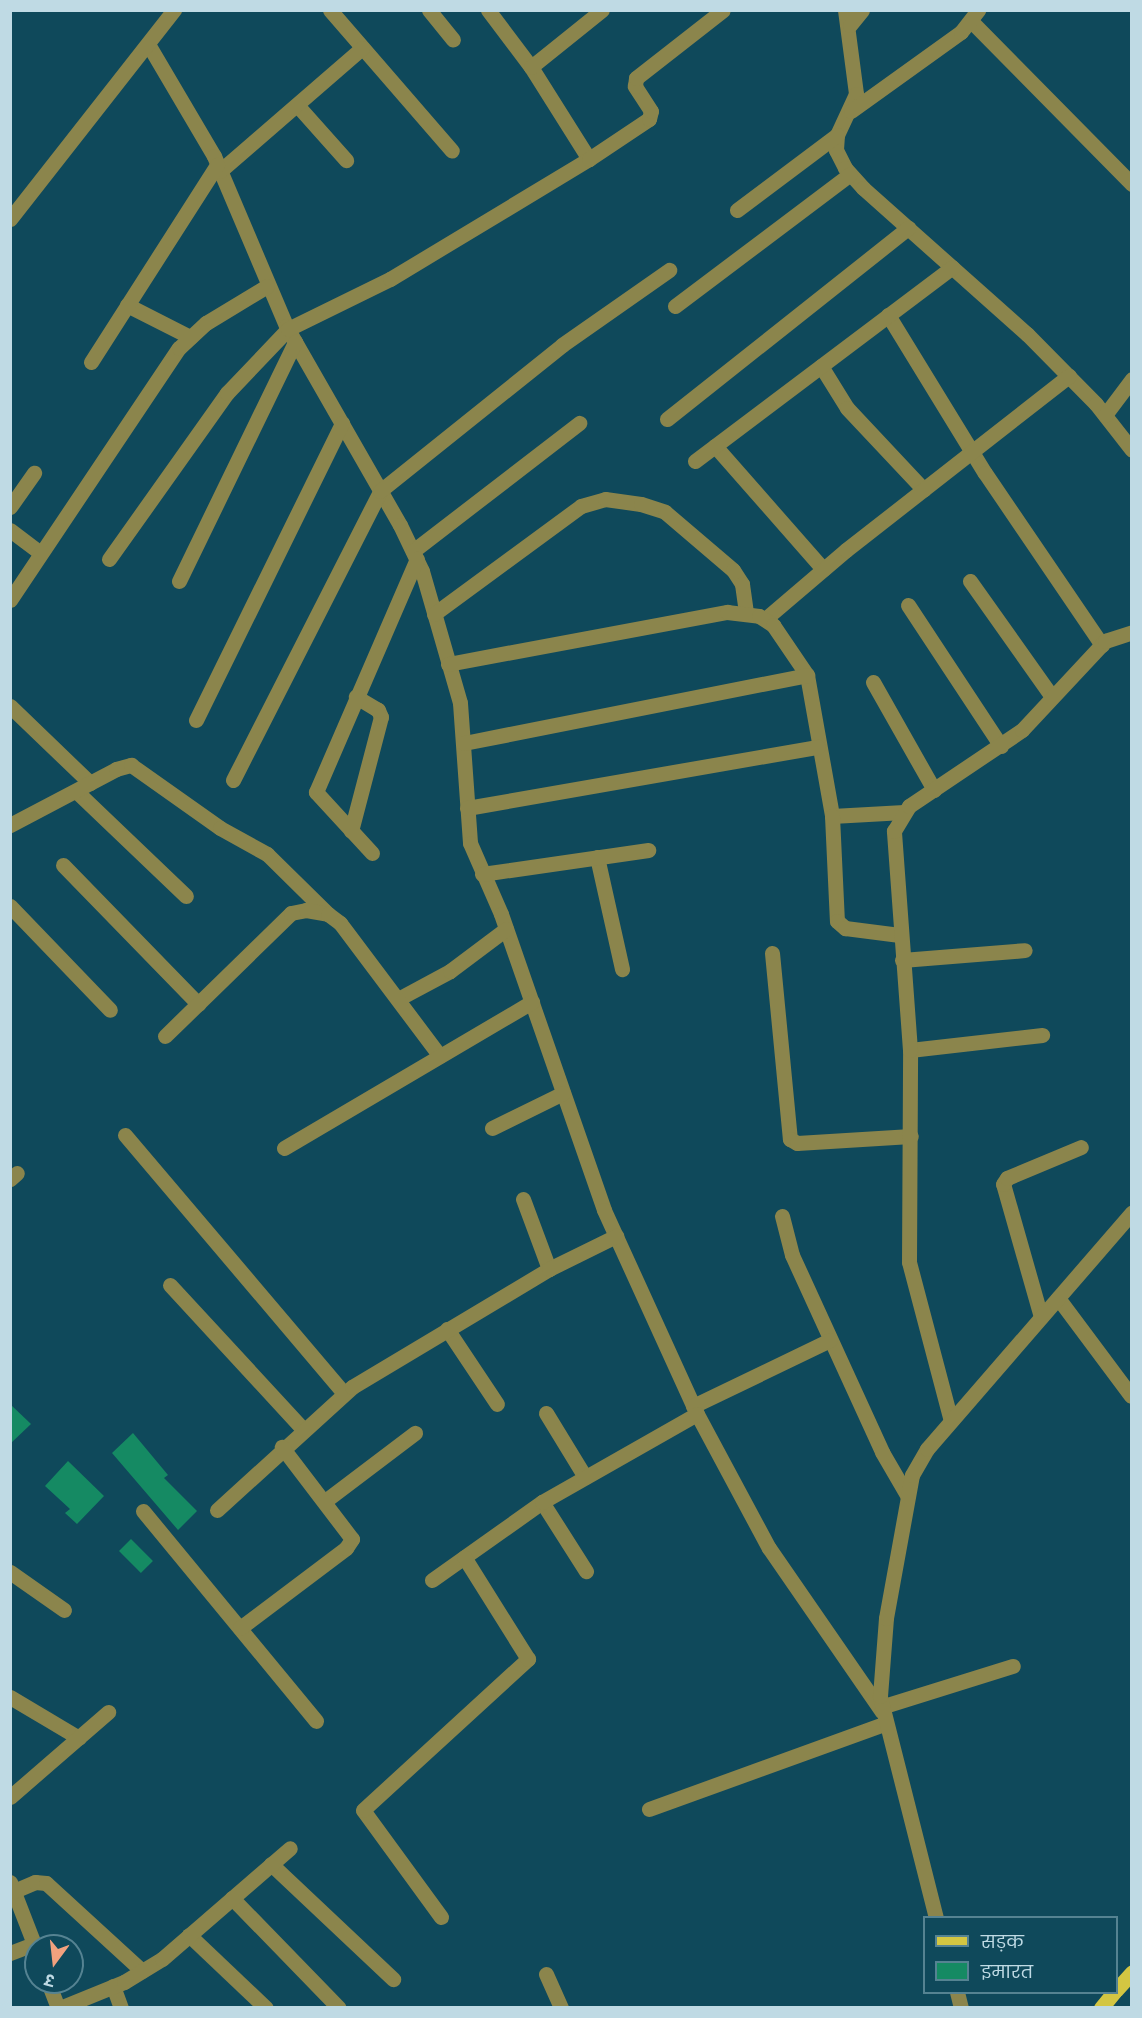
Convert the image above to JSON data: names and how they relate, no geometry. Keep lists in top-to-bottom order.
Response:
{
  "legend": ["सड़क", "इमारत"],
  "north": "bottom"
}
